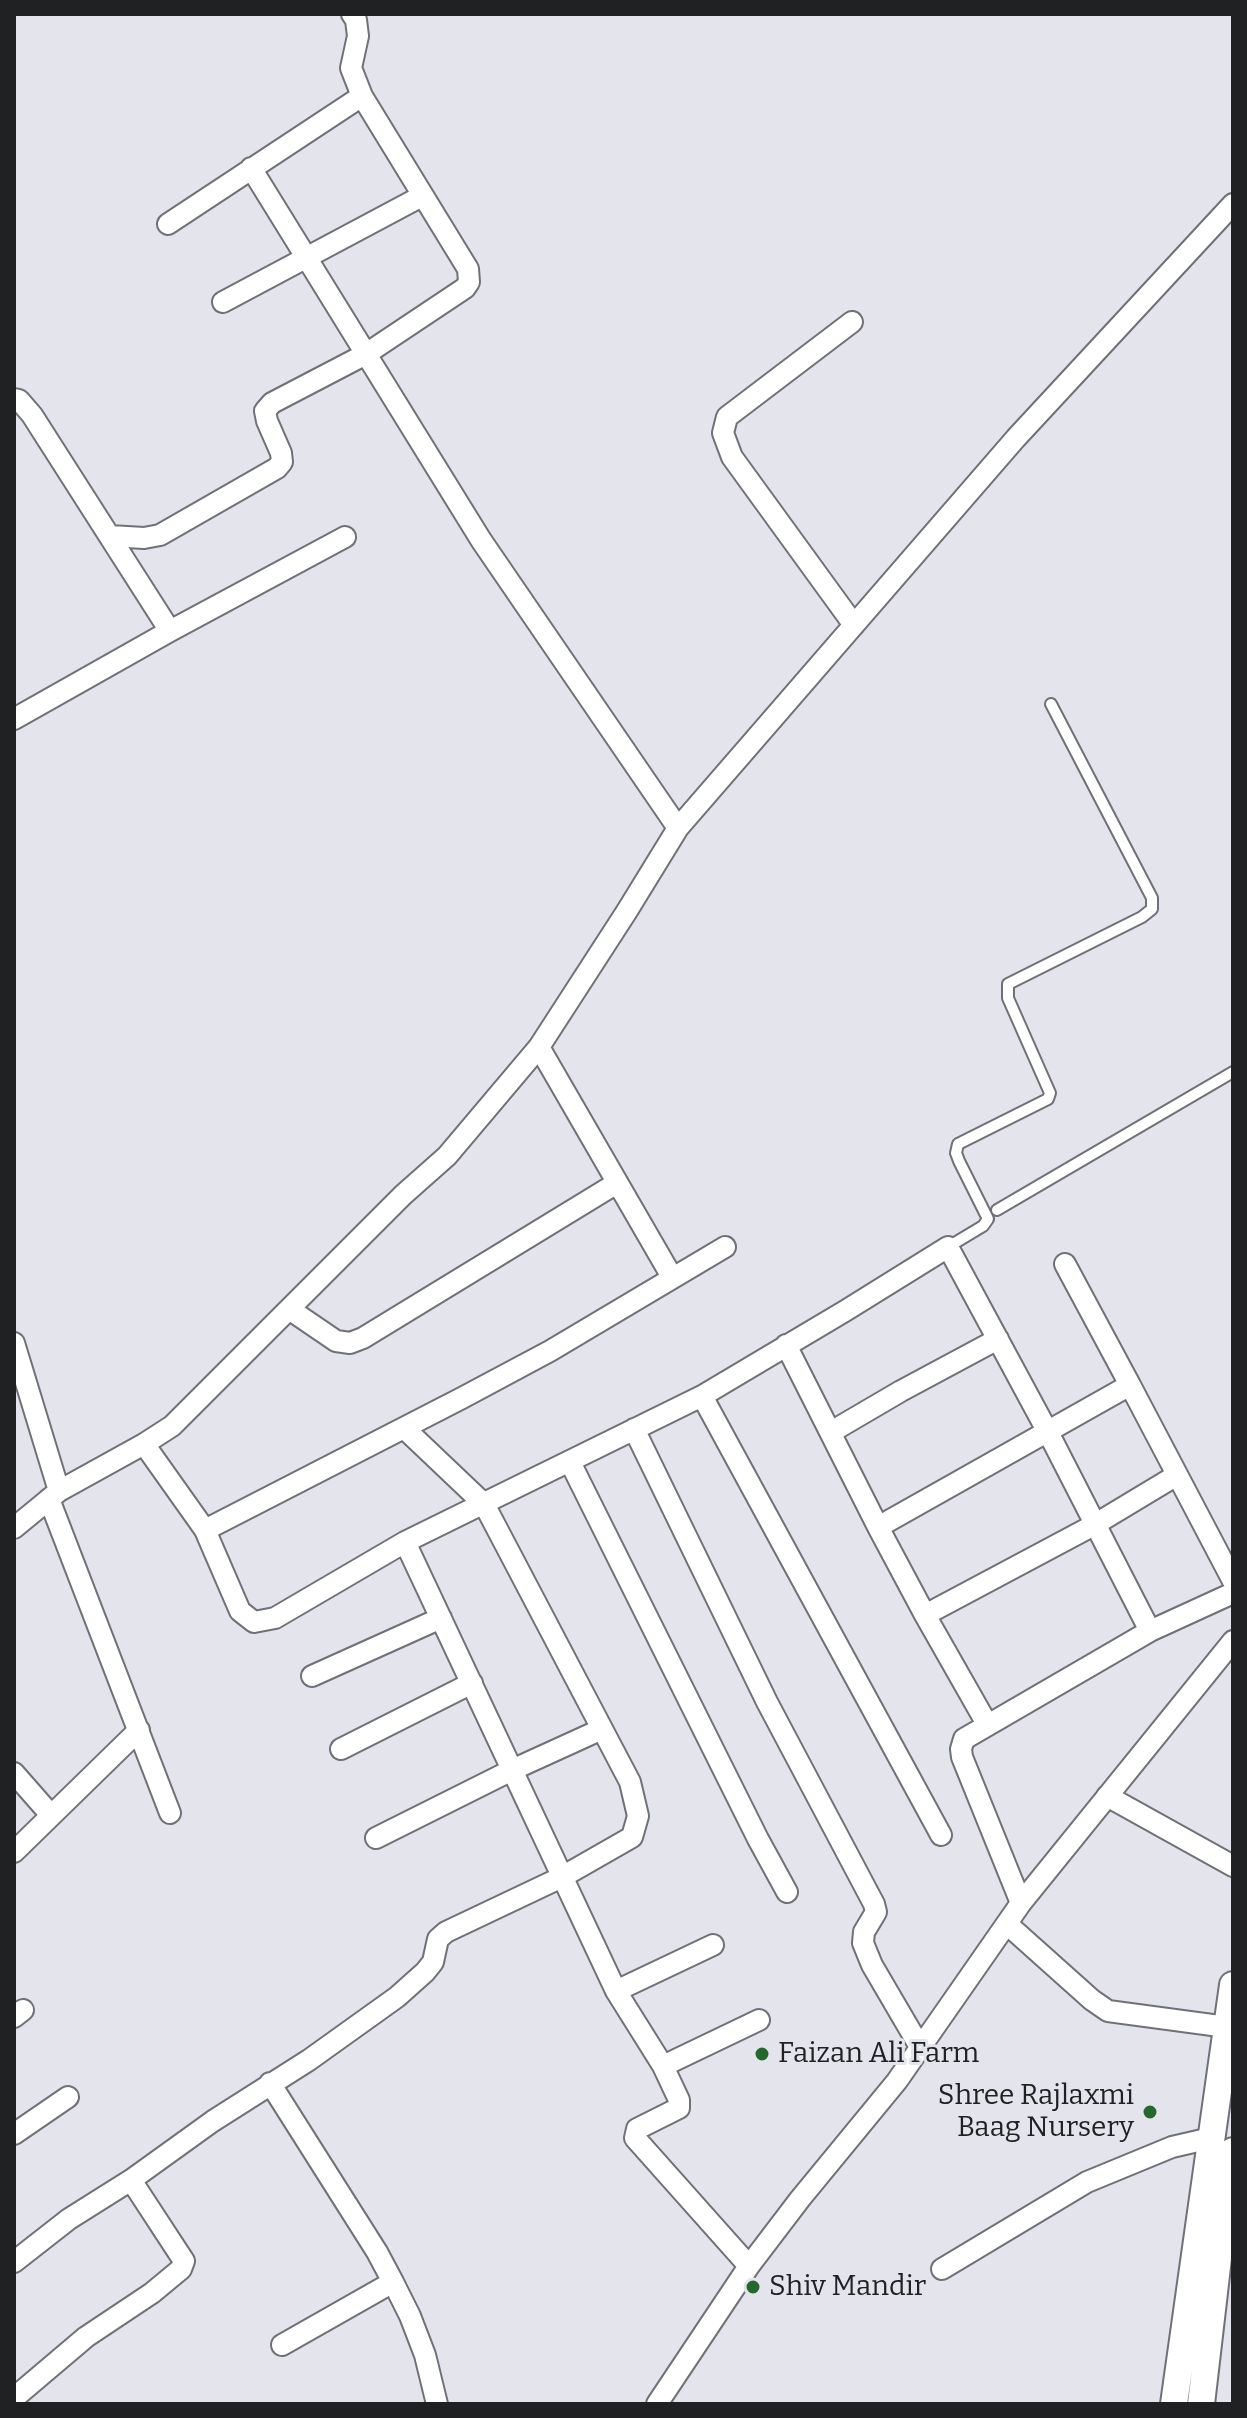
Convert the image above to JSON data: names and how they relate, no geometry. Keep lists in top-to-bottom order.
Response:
{
  "places": ["Faizan Ali Farm", "Shree Rajlaxmi Baag Nursery", "Shiv Mandir"]
}
